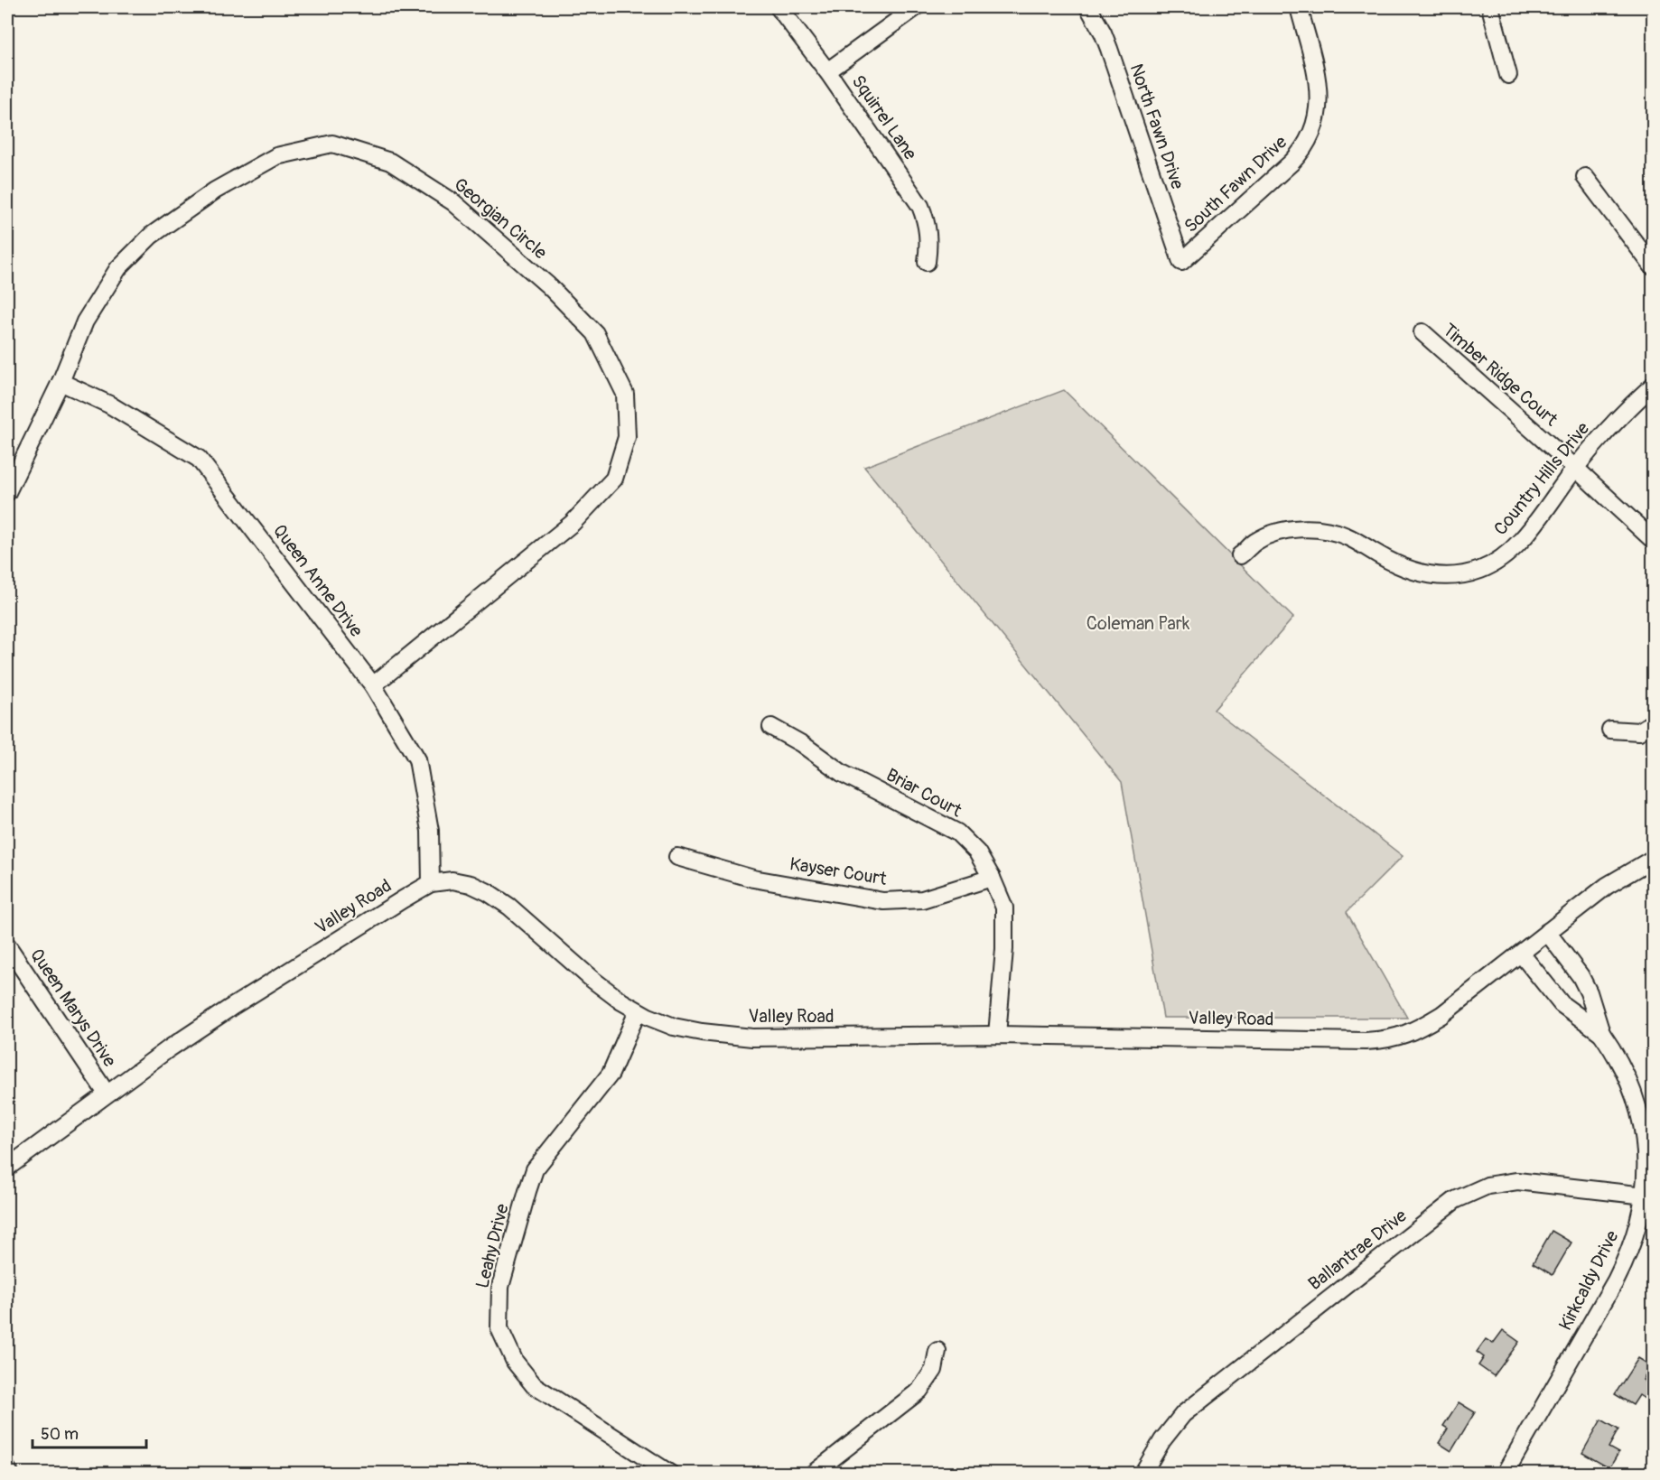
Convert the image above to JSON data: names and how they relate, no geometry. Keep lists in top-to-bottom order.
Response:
{
  "streets": {
    "street": [
      "Squirrel Lane",
      "North Fawn Drive",
      "South Fawn Drive",
      "Georgian Circle",
      "Timber Ridge Court",
      "Country Hills Drive",
      "Queen Anne Drive",
      "Briar Court",
      "Kayser Court",
      "Valley Road",
      "Queen Marys Drive",
      "Leahy Drive",
      "Ballantrae Drive",
      "Kirkcaldy Drive"
    ]
  },
  "crossings": [
    ["North Fawn Drive", "South Fawn Drive"],
    ["Georgian Circle", "Queen Anne Drive"],
    ["Timber Ridge Court", "Country Hills Drive"],
    ["Queen Anne Drive", "Valley Road"],
    ["Briar Court", "Kayser Court"],
    ["Briar Court", "Valley Road"],
    ["Valley Road", "Queen Marys Drive"],
    ["Valley Road", "Leahy Drive"],
    ["Valley Road", "Kirkcaldy Drive"],
    ["Ballantrae Drive", "Kirkcaldy Drive"]
  ],
  "parks": ["Coleman Park"],
  "scale_bar": "50 m"
}
